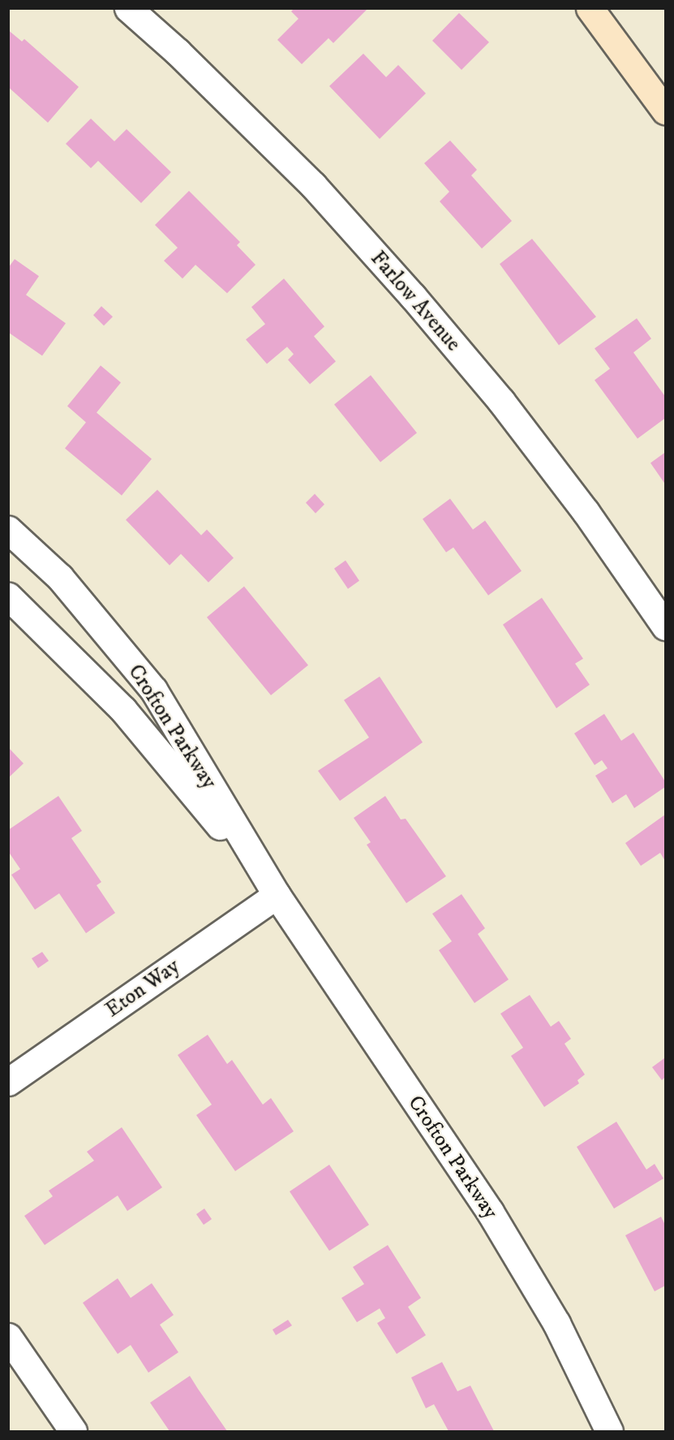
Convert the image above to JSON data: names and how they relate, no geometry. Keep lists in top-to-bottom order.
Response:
{
  "streets": {
    "street": ["Farlow Avenue", "Crofton Parkway", "Eton Way"]
  },
  "crossings": [
    ["Crofton Parkway", "Eton Way"]
  ]
}
